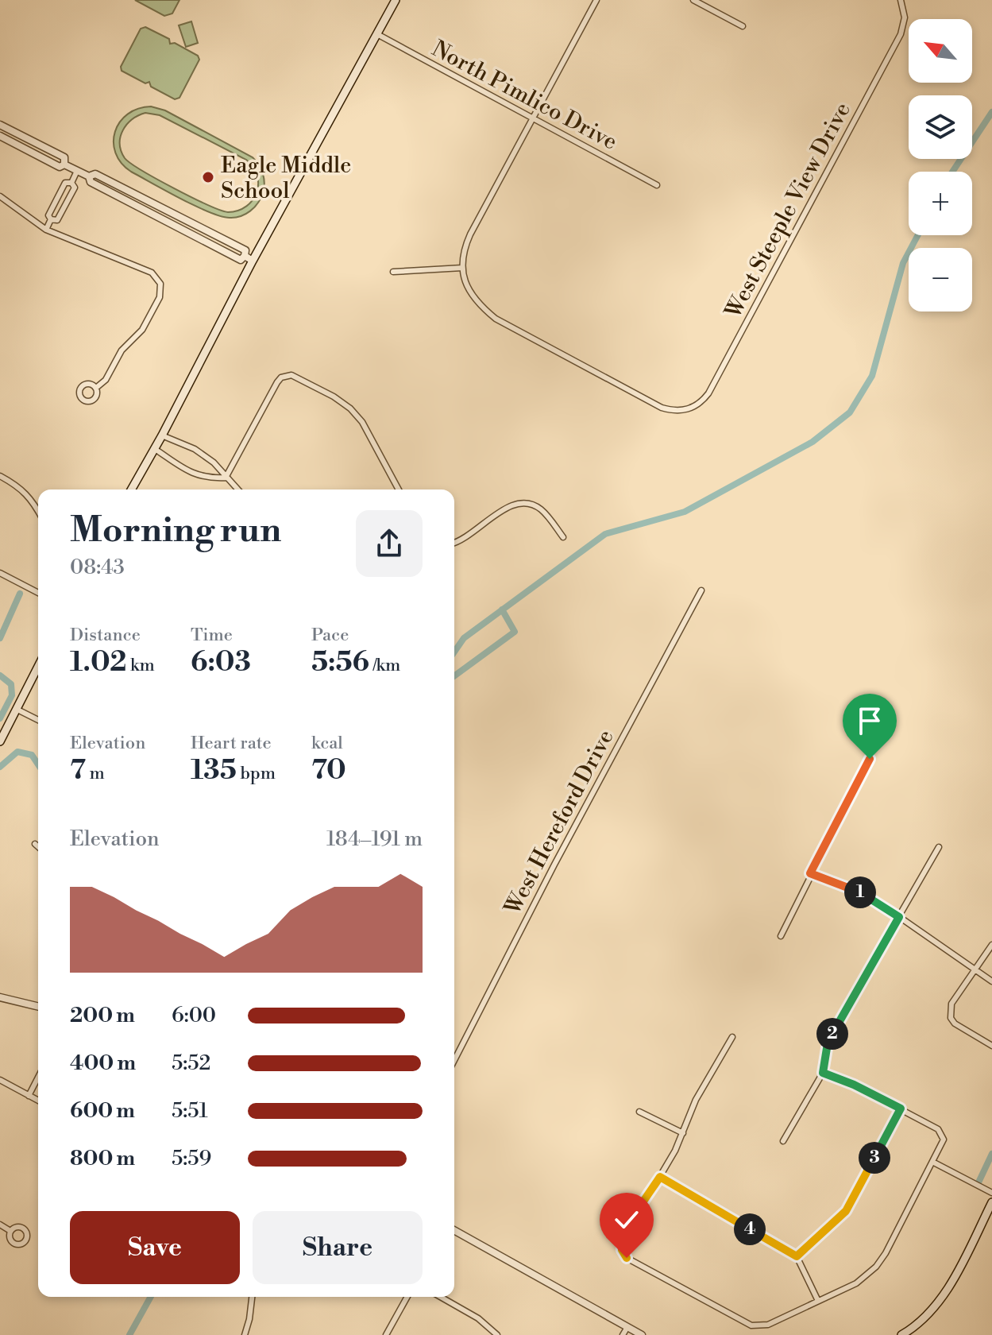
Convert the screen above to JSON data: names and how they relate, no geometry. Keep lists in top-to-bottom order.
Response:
{
  "streets": {
    "street": ["North Pimlico Drive", "West Steeple View Drive", "West Hereford Drive"]
  },
  "places": ["Eagle Middle School"],
  "north": "top left",
  "page": {
    "map_buttons": ["+", "−"],
    "heading": ["Morning run", "08:43"],
    "stats": [
      ["Distance", "1.02 km"],
      ["Time", "6:03"],
      ["Pace", "5:56 /km"],
      ["Elevation", "7 m"],
      ["Heart rate", "135 bpm"],
      ["kcal", "70"]
    ],
    "chart": ["Elevation", "184–191 m"],
    "pins": [
      "1",
      "2",
      "3",
      "4"
    ],
    "list": [
      {
        "name": "200 m",
        "note": "6:00"
      },
      {
        "name": "400 m",
        "note": "5:52"
      },
      {
        "name": "600 m",
        "note": "5:51"
      },
      {
        "name": "800 m",
        "note": "5:59"
      }
    ],
    "buttons": ["Save", "Share"]
  }
}
